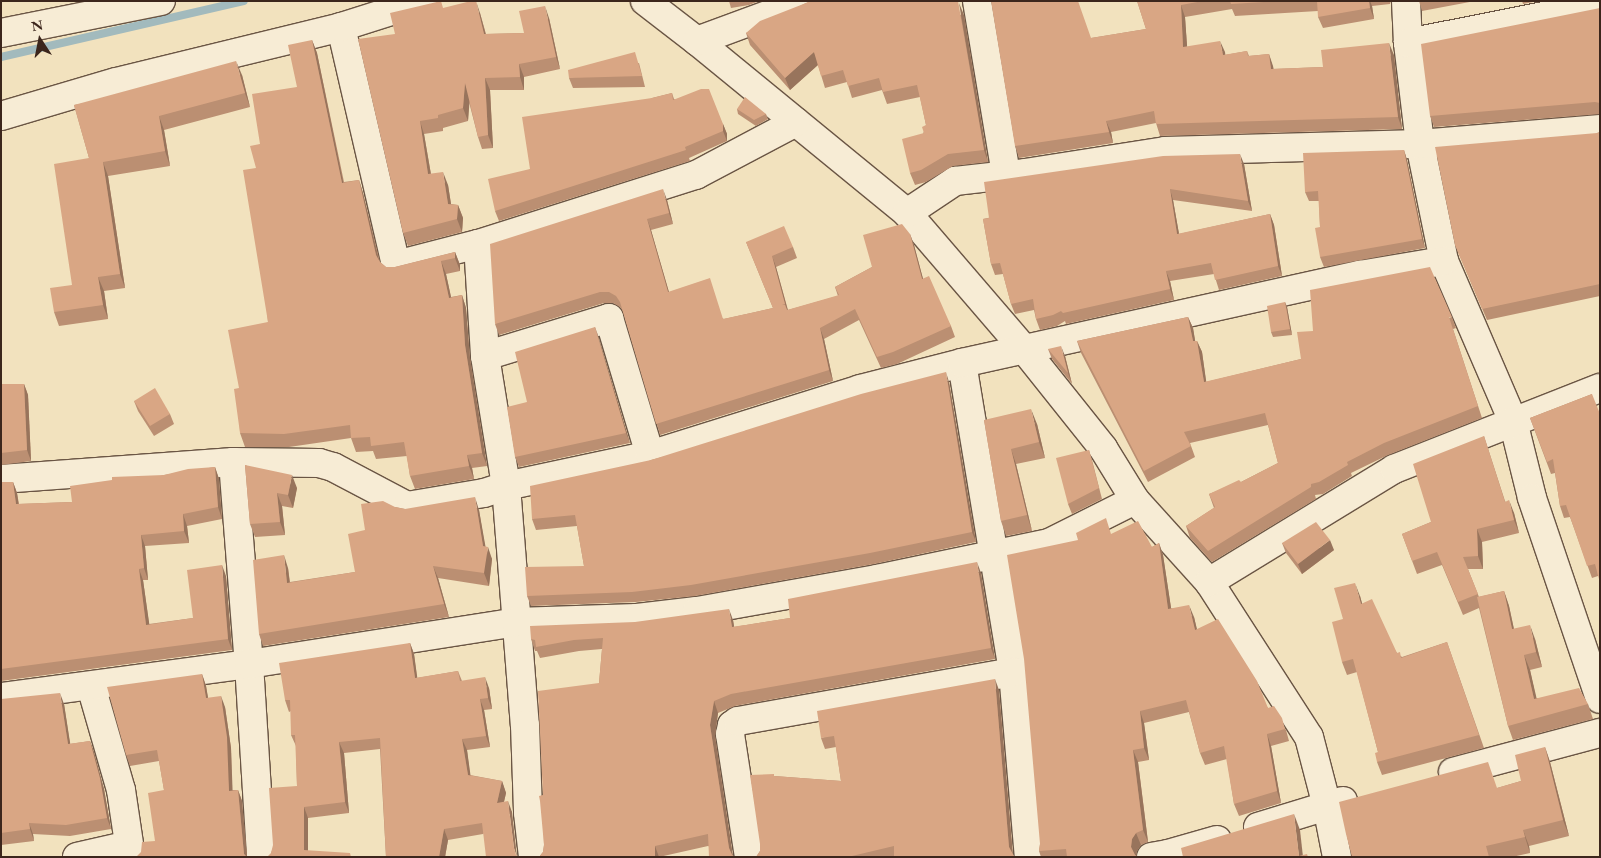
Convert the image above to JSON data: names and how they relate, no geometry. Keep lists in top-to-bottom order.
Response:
{
  "north": "top"
}
